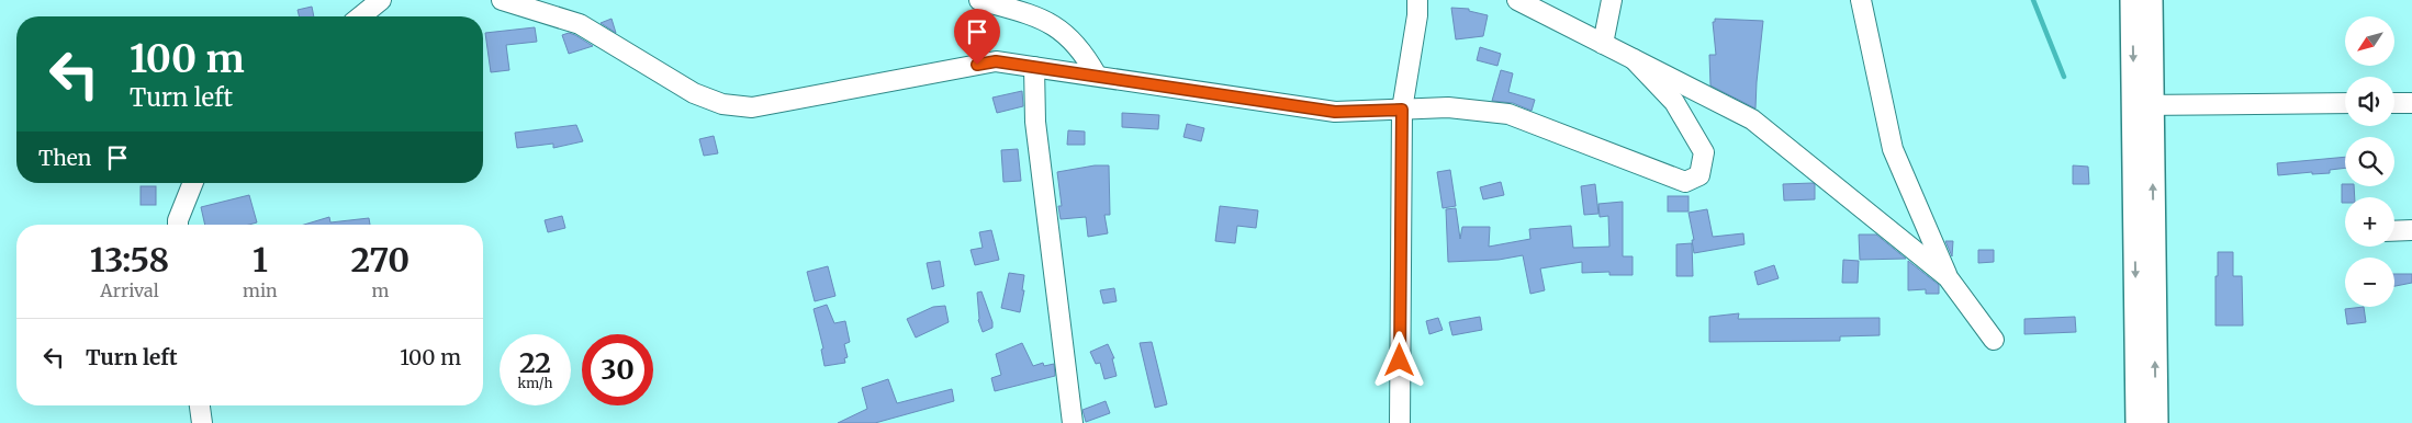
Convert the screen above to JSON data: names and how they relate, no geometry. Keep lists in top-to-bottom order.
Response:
{
  "north": "bottom left",
  "page": {
    "map_buttons": ["+", "−"],
    "turn": ["100 m", "Turn left"],
    "then": "Then",
    "eta": [
      "13:58",
      "Arrival",
      "1",
      "min",
      "270",
      "m"
    ],
    "list": [
      {
        "name": "Turn left",
        "value": "100 m"
      }
    ],
    "speed": "22 km/h",
    "limit": "30"
  }
}
